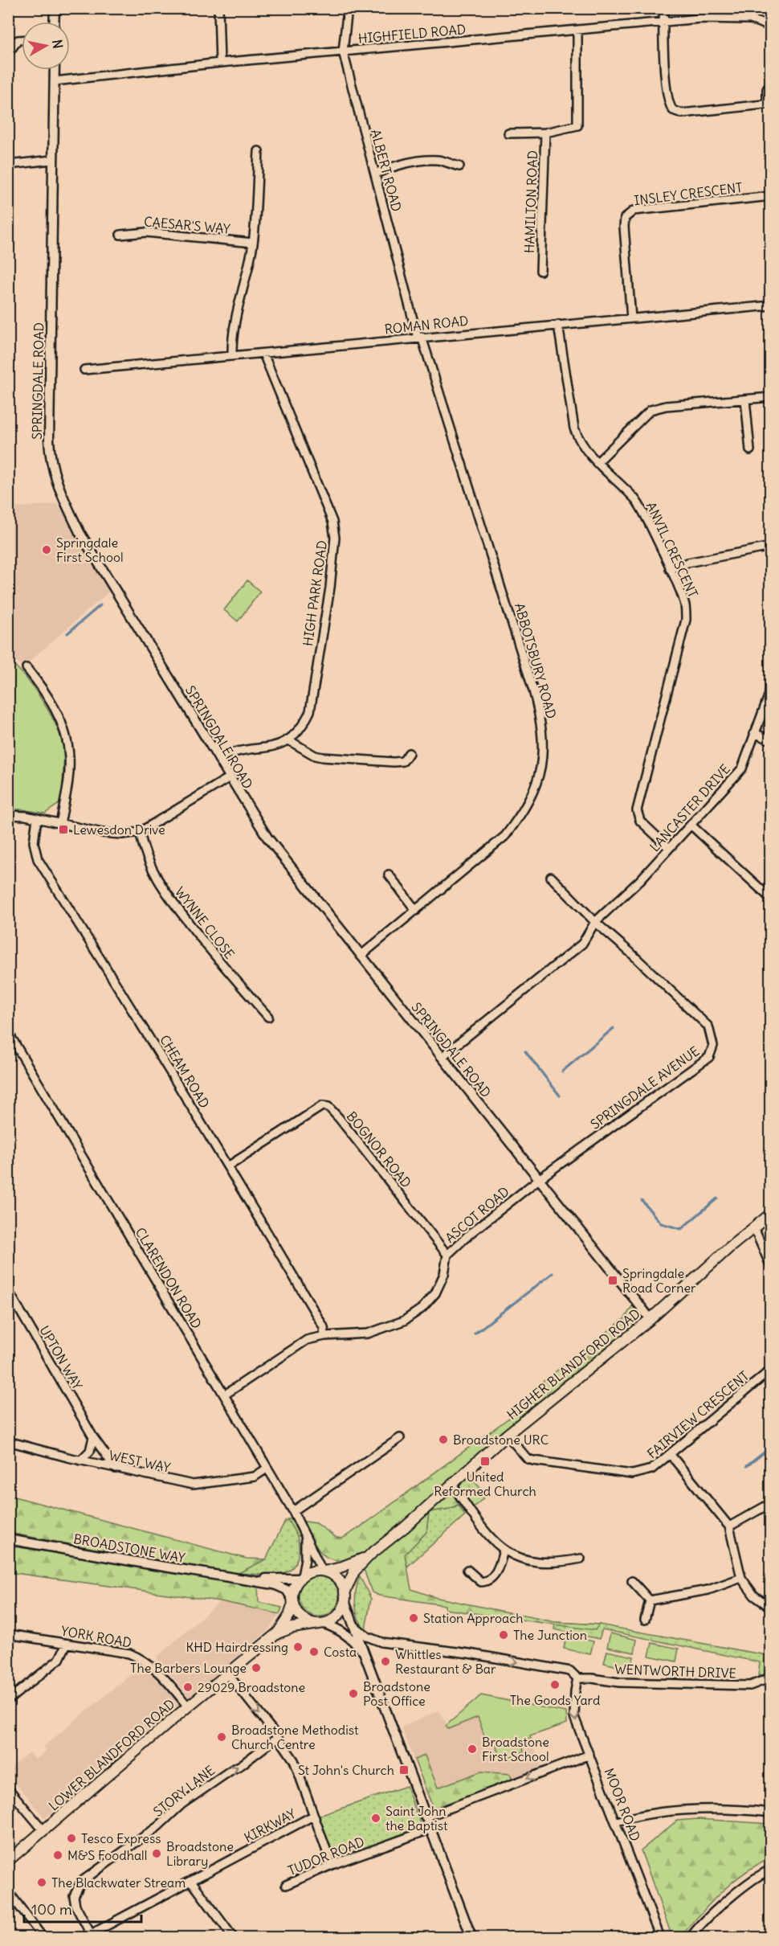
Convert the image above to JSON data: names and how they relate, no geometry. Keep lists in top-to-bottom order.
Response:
{
  "streets": {
    "main road": ["HIGHER BLANDFORD ROAD", "LOWER BLANDFORD ROAD"],
    "street": [
      "HIGHFIELD ROAD",
      "ALBERT ROAD",
      "INSLEY CRESCENT",
      "HAMILTON ROAD",
      "CAESAR'S WAY",
      "ROMAN ROAD",
      "SPRINGDALE ROAD",
      "ANVIL CRESCENT",
      "HIGH PARK ROAD",
      "ABBOTSBURY ROAD",
      "LANCASTER DRIVE",
      "WYNNE CLOSE",
      "CHEAM ROAD",
      "SPRINGDALE AVENUE",
      "BOGNOR ROAD",
      "ASCOT ROAD",
      "CLARENDON ROAD",
      "UPTON WAY",
      "FAIRVIEW CRESCENT",
      "WEST WAY",
      "BROADSTONE WAY",
      "YORK ROAD",
      "WENTWORTH DRIVE",
      "STORY LANE",
      "MOOR ROAD",
      "KIRKWAY",
      "TUDOR ROAD"
    ]
  },
  "crossings": [
    ["HIGHFIELD ROAD", "ALBERT ROAD"],
    ["HIGHFIELD ROAD", "HAMILTON ROAD"],
    ["HIGHFIELD ROAD", "SPRINGDALE ROAD"],
    ["ALBERT ROAD", "ROMAN ROAD"],
    ["ALBERT ROAD", "ABBOTSBURY ROAD"],
    ["INSLEY CRESCENT", "ROMAN ROAD"],
    ["ROMAN ROAD", "ANVIL CRESCENT"],
    ["ROMAN ROAD", "HIGH PARK ROAD"],
    ["ROMAN ROAD", "ABBOTSBURY ROAD"],
    ["SPRINGDALE ROAD", "HIGH PARK ROAD"],
    ["SPRINGDALE ROAD", "ABBOTSBURY ROAD"],
    ["SPRINGDALE ROAD", "SPRINGDALE AVENUE"],
    ["SPRINGDALE ROAD", "ASCOT ROAD"],
    ["SPRINGDALE ROAD", "HIGHER BLANDFORD ROAD"],
    ["ANVIL CRESCENT", "LANCASTER DRIVE"],
    ["LANCASTER DRIVE", "SPRINGDALE AVENUE"],
    ["CHEAM ROAD", "BOGNOR ROAD"],
    ["CHEAM ROAD", "ASCOT ROAD"],
    ["SPRINGDALE AVENUE", "ASCOT ROAD"],
    ["BOGNOR ROAD", "ASCOT ROAD"],
    ["ASCOT ROAD", "CLARENDON ROAD"],
    ["CLARENDON ROAD", "HIGHER BLANDFORD ROAD"],
    ["CLARENDON ROAD", "WEST WAY"],
    ["CLARENDON ROAD", "BROADSTONE WAY"],
    ["CLARENDON ROAD", "LOWER BLANDFORD ROAD"],
    ["UPTON WAY", "WEST WAY"],
    ["HIGHER BLANDFORD ROAD", "FAIRVIEW CRESCENT"],
    ["HIGHER BLANDFORD ROAD", "BROADSTONE WAY"],
    ["HIGHER BLANDFORD ROAD", "LOWER BLANDFORD ROAD"],
    ["BROADSTONE WAY", "LOWER BLANDFORD ROAD"],
    ["YORK ROAD", "LOWER BLANDFORD ROAD"],
    ["WENTWORTH DRIVE", "MOOR ROAD"],
    ["STORY LANE", "KIRKWAY"]
  ],
  "one_way": ["STORY LANE"],
  "places": {
    "other": [
      "Springdale First School",
      "Broadstone URC",
      "Station Approach",
      "The Junction",
      "KHD Hairdressing",
      "Costa",
      "Whittles Restaurant & Bar",
      "The Barbers Lounge",
      "The Goods Yard",
      "29029 Broadstone",
      "Broadstone Post Office",
      "Broadstone Methodist Church Centre",
      "Broadstone First School",
      "Saint John the Baptist",
      "Tesco Express",
      "Broadstone Library",
      "M&S Foodhall",
      "The Blackwater Stream"
    ],
    "transit": [
      "Lewesdon Drive",
      "Springdale Road Corner",
      "United Reformed Church",
      "St John's Church"
    ]
  },
  "scale_bar": "100 m",
  "north": "right"
}
